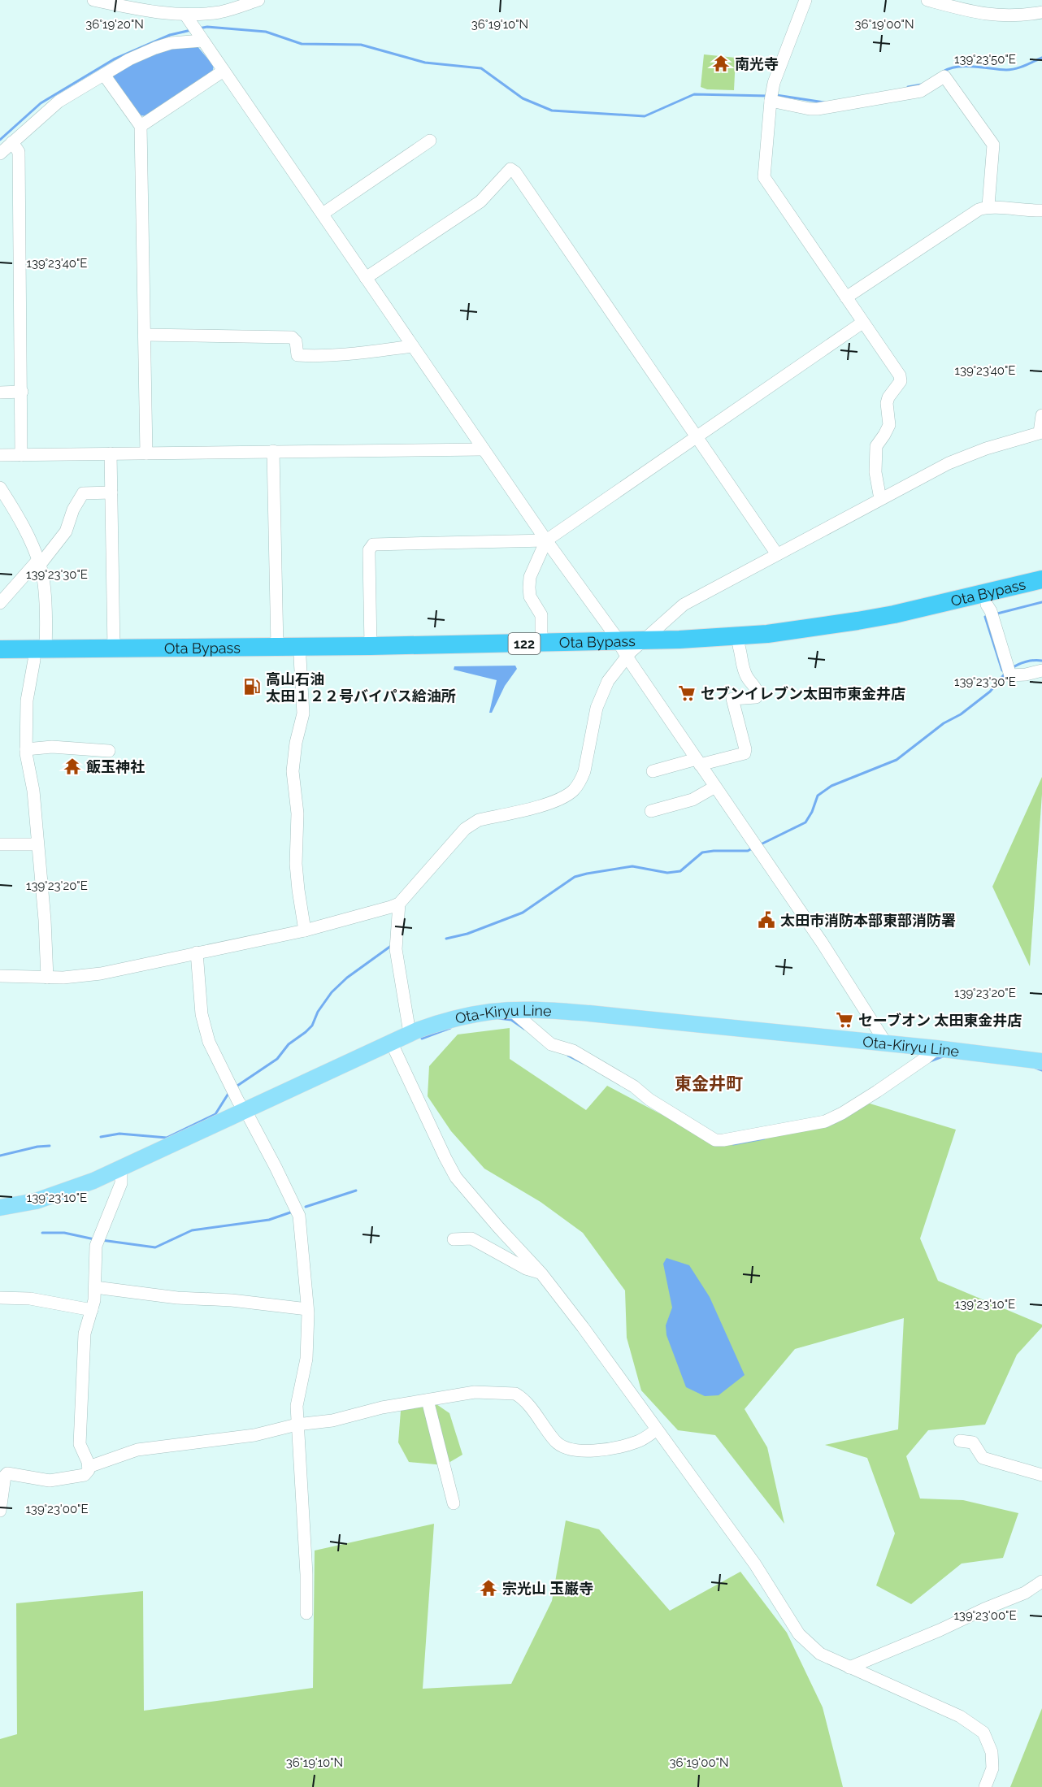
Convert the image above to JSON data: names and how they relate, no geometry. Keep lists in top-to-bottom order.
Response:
{
  "streets": {
    "highway": ["Ota Bypass", "122"],
    "main road": ["Ota-Kiryu Line"]
  },
  "districts": ["東金井町"],
  "places": {
    "temple": ["南光寺", "飯玉神社", "宗光山 玉巌寺"],
    "fuel station": ["高山石油 太田１２２号バイパス給油所"],
    "supermarket": ["セブンイレブン太田市東金井店", "セーブオン 太田東金井店"],
    "public building": ["太田市消防本部東部消防署"]
  },
  "coordinates": [
    "36°19'20\"N",
    "36°19'10\"N",
    "36°19'00\"N",
    "139°23'50\"E",
    "139°23'40\"E",
    "139°23'30\"E",
    "139°23'20\"E",
    "139°23'10\"E",
    "139°23'00\"E"
  ]
}
